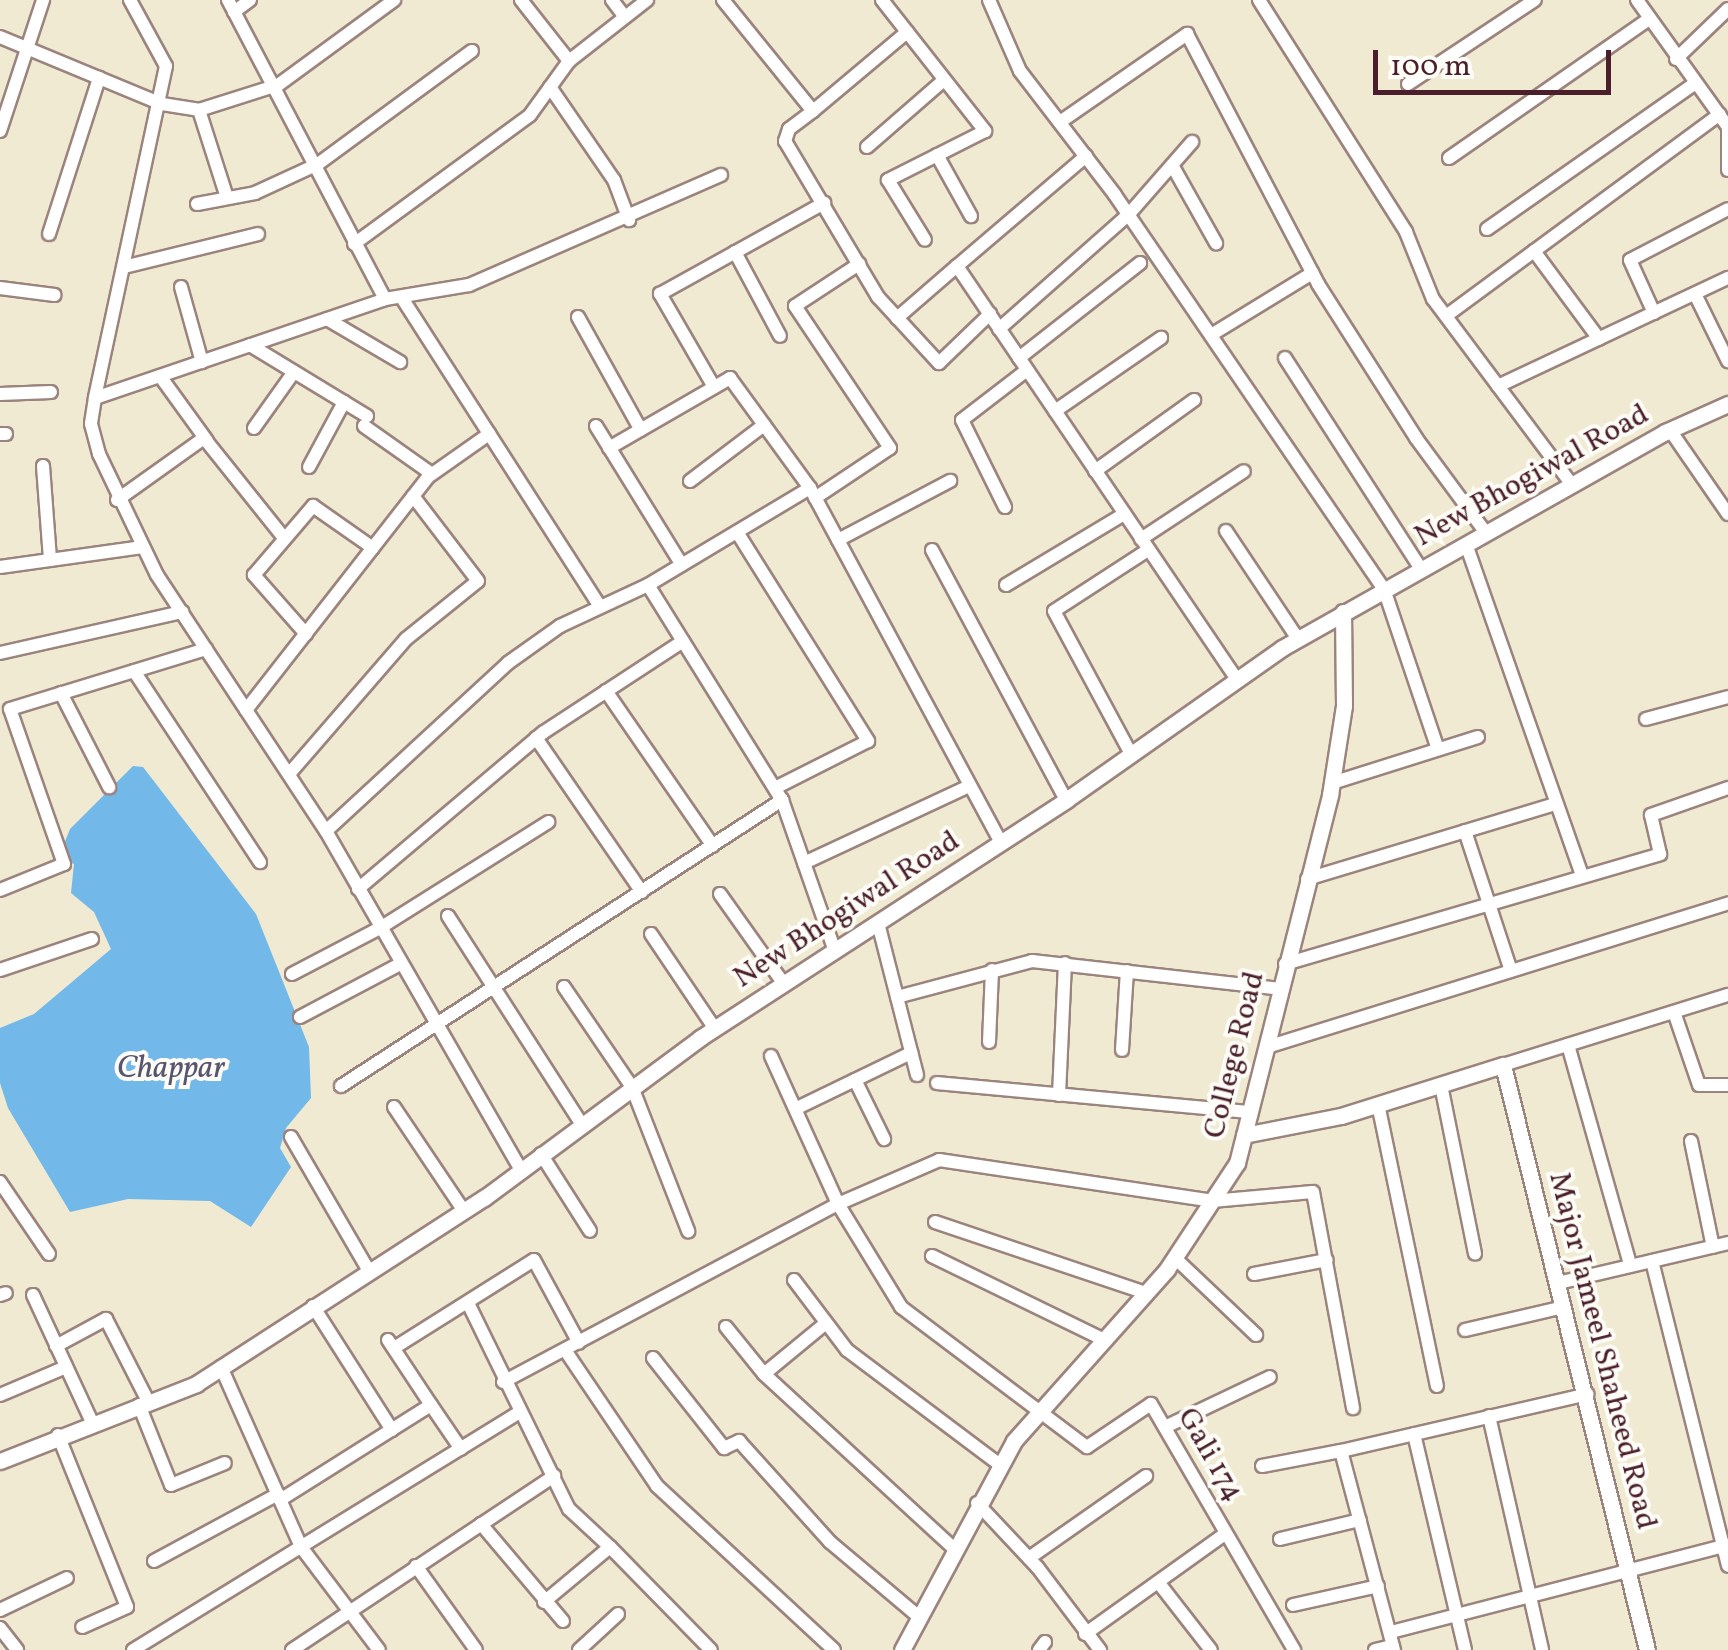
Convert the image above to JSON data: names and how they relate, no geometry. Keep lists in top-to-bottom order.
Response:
{
  "streets": {
    "street": [
      "New Bhogiwal Road",
      "College Road",
      "Major Jameel Shaheed Road",
      "Gali 174"
    ]
  },
  "crossings": [
    ["New Bhogiwal Road", "College Road"],
    ["College Road", "Gali 174"]
  ],
  "water": ["Chappar"],
  "scale_bar": "100 m"
}
